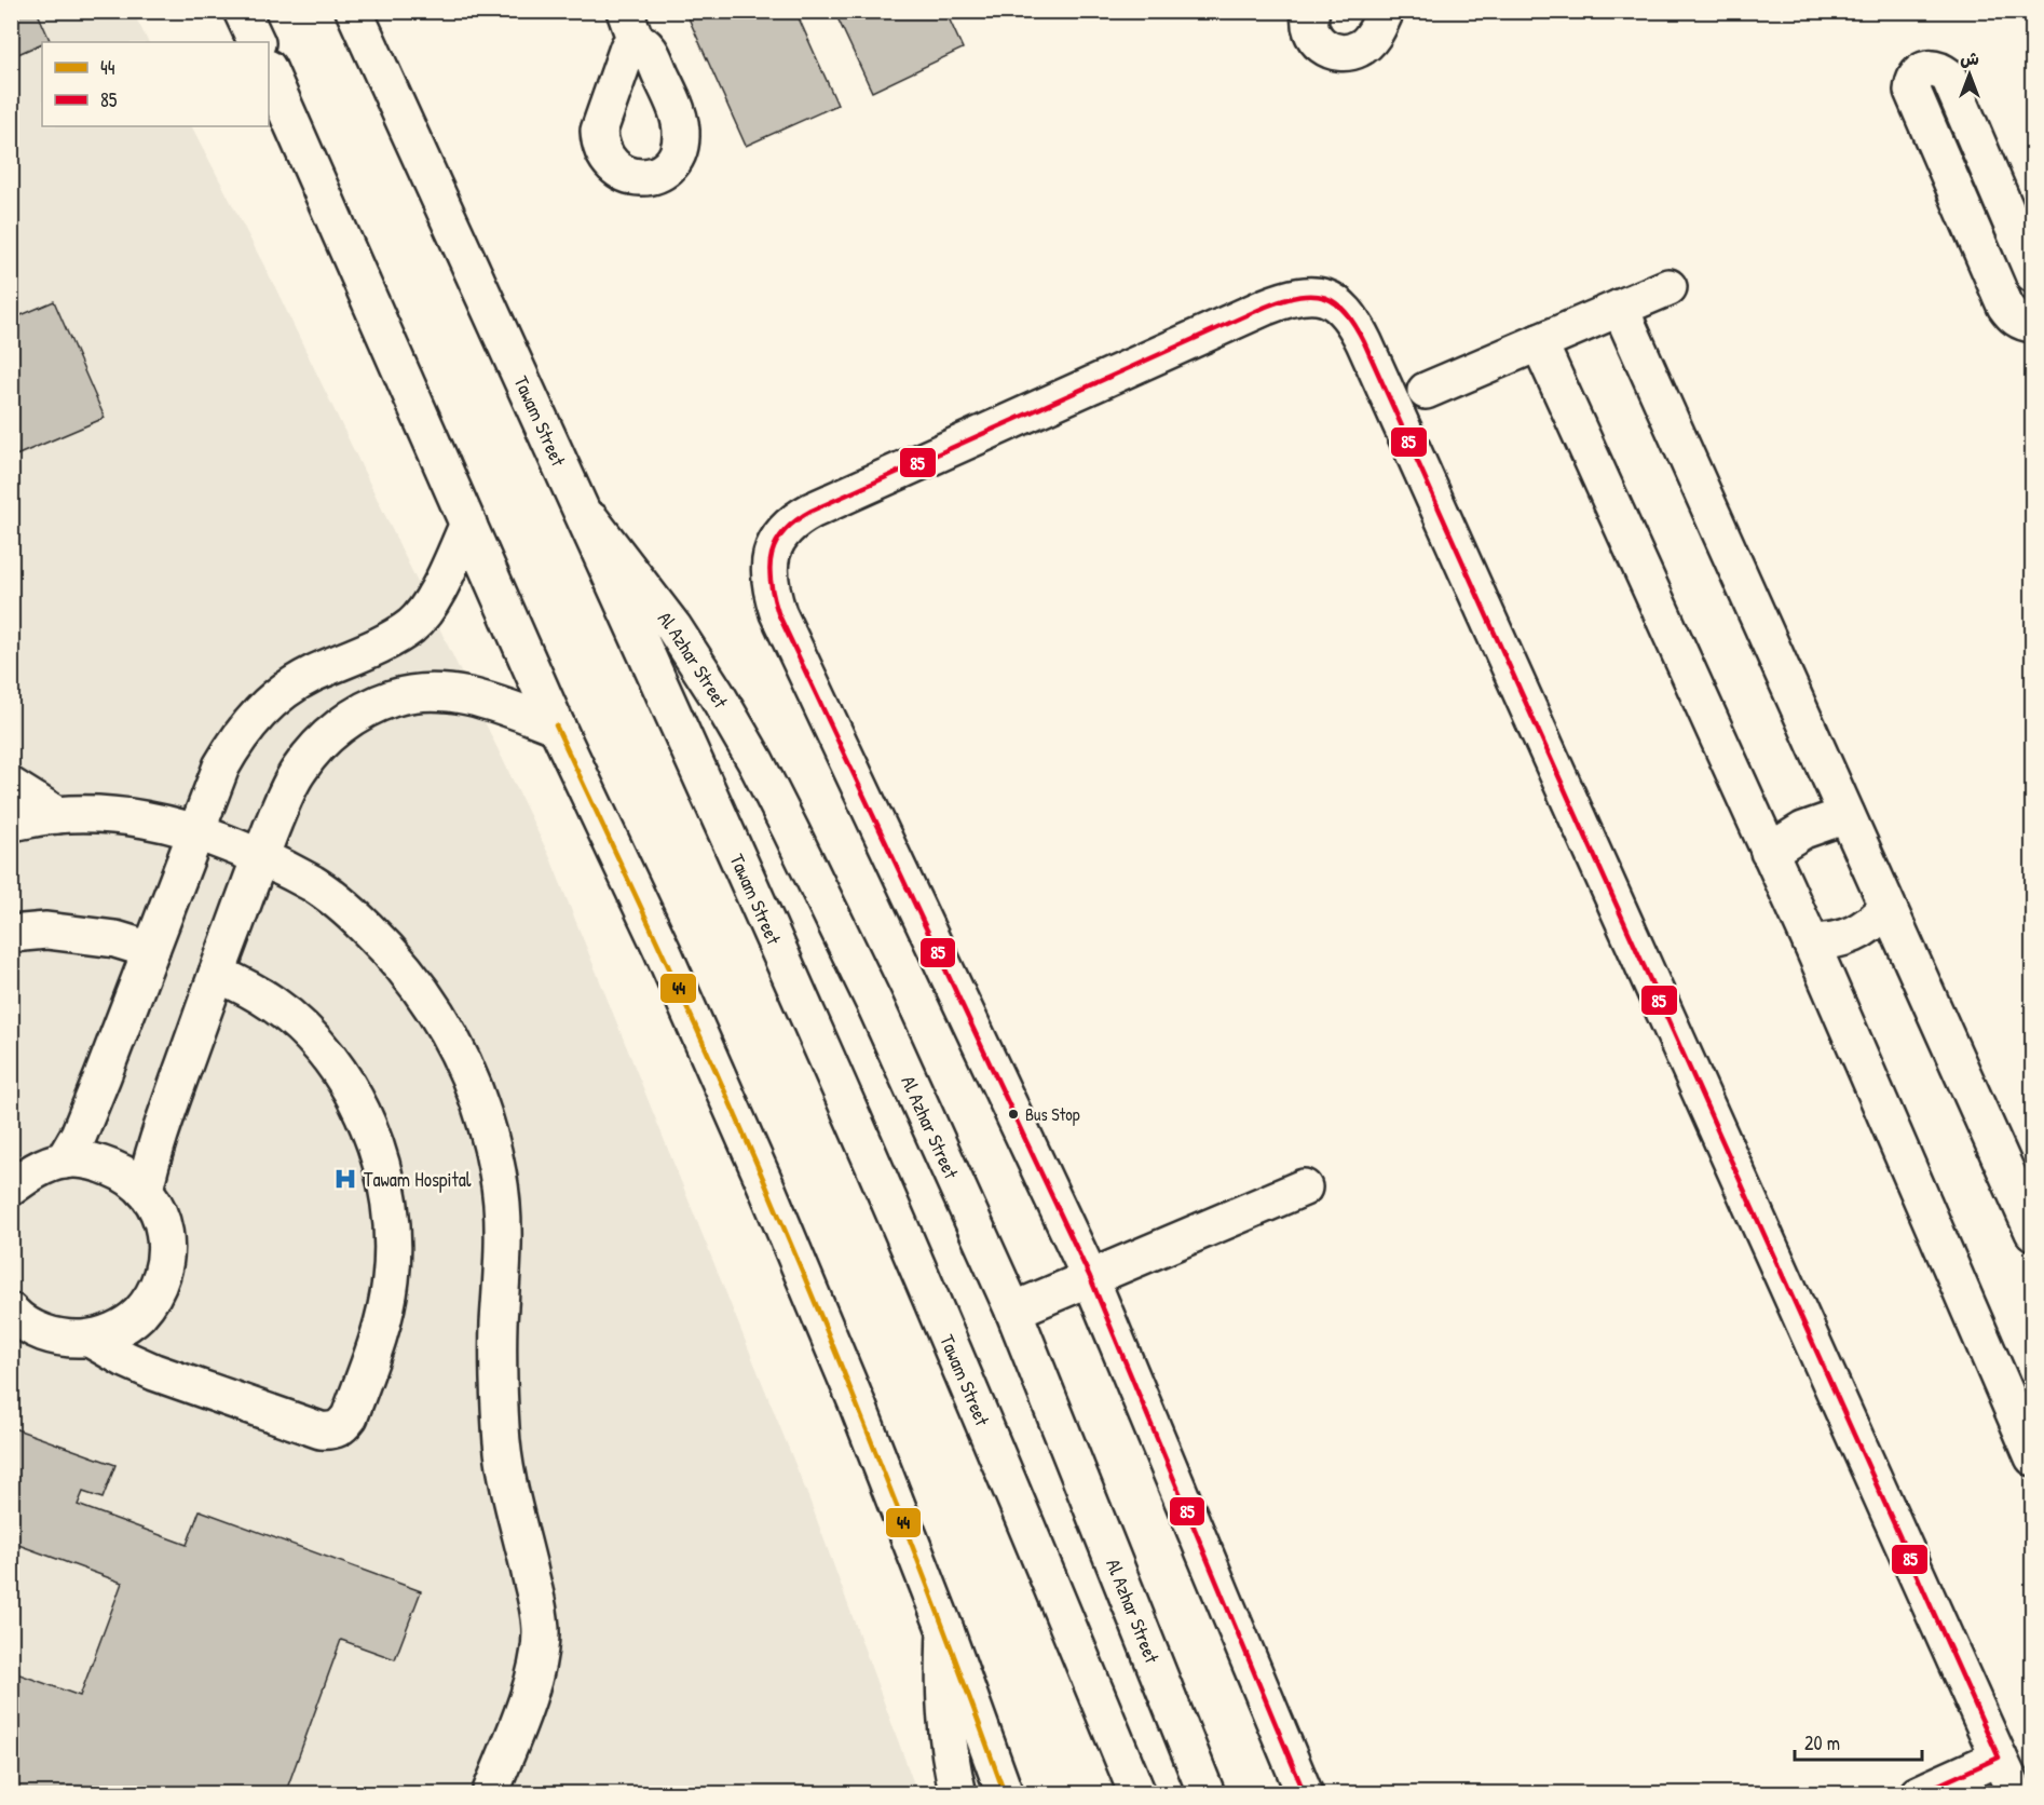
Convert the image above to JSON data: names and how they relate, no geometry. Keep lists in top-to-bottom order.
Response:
{
  "streets": {
    "street": ["Tawam Street", "Al Azhar Street"]
  },
  "crossings": [
    ["Tawam Street", "Al Azhar Street"]
  ],
  "places": {
    "other": ["Bus Stop"],
    "hospital": ["Tawam Hospital"]
  },
  "lines": ["transit line 85", "transit line 44"],
  "legend": ["44", "85"],
  "scale_bar": "20 m",
  "north": "top"
}
